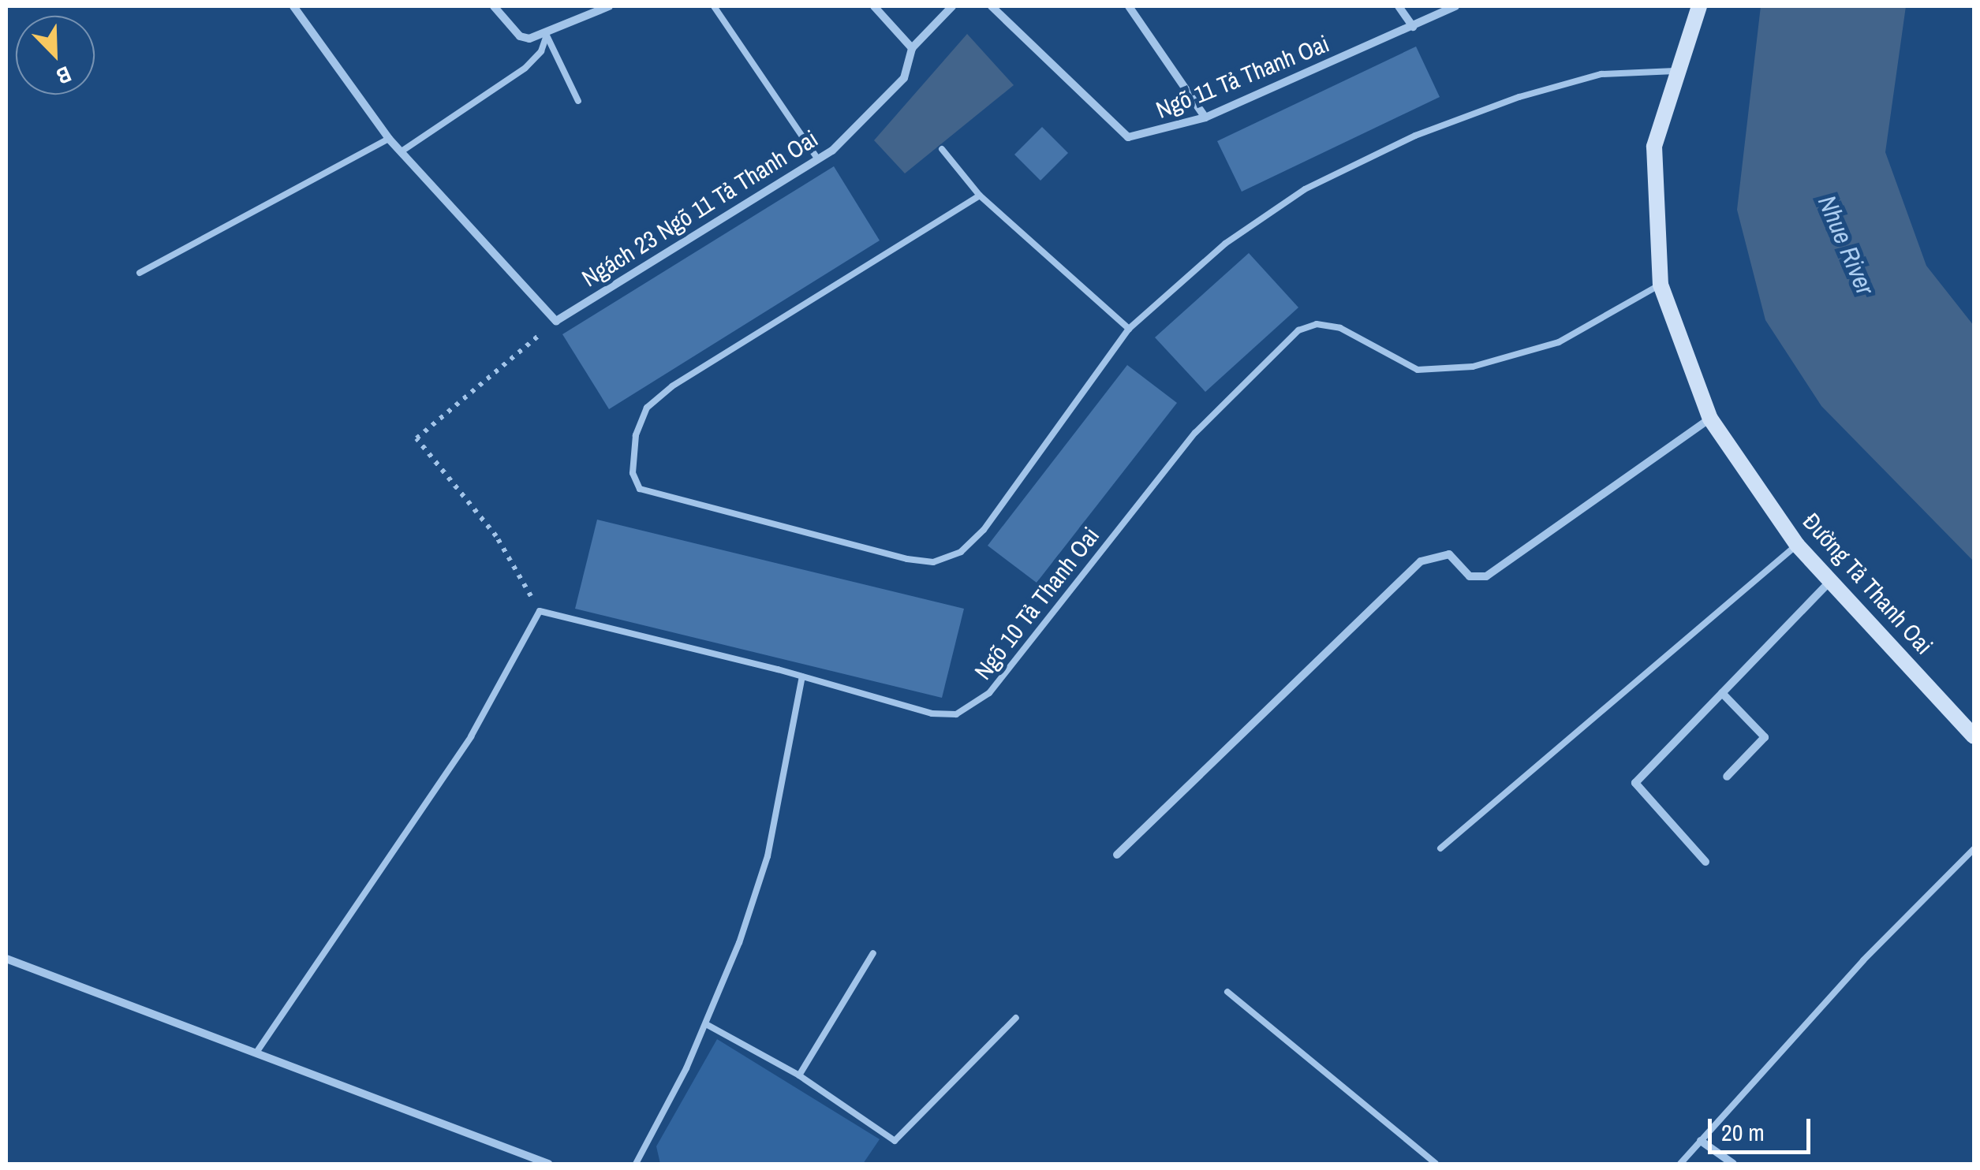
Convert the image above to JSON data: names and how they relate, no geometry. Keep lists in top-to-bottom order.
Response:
{
  "streets": {
    "street": ["Ngõ 11 Tả Thanh Oai", "Ngách 23 Ngõ 11 Tả Thanh Oai", "Đường Tả Thanh Oai"],
    "lane": ["Ngõ 10 Tả Thanh Oai"]
  },
  "crossings": [
    ["Đường Tả Thanh Oai", "Ngõ 10 Tả Thanh Oai"]
  ],
  "water": ["Nhue River"],
  "scale_bar": "20 m",
  "north": "bottom right"
}
